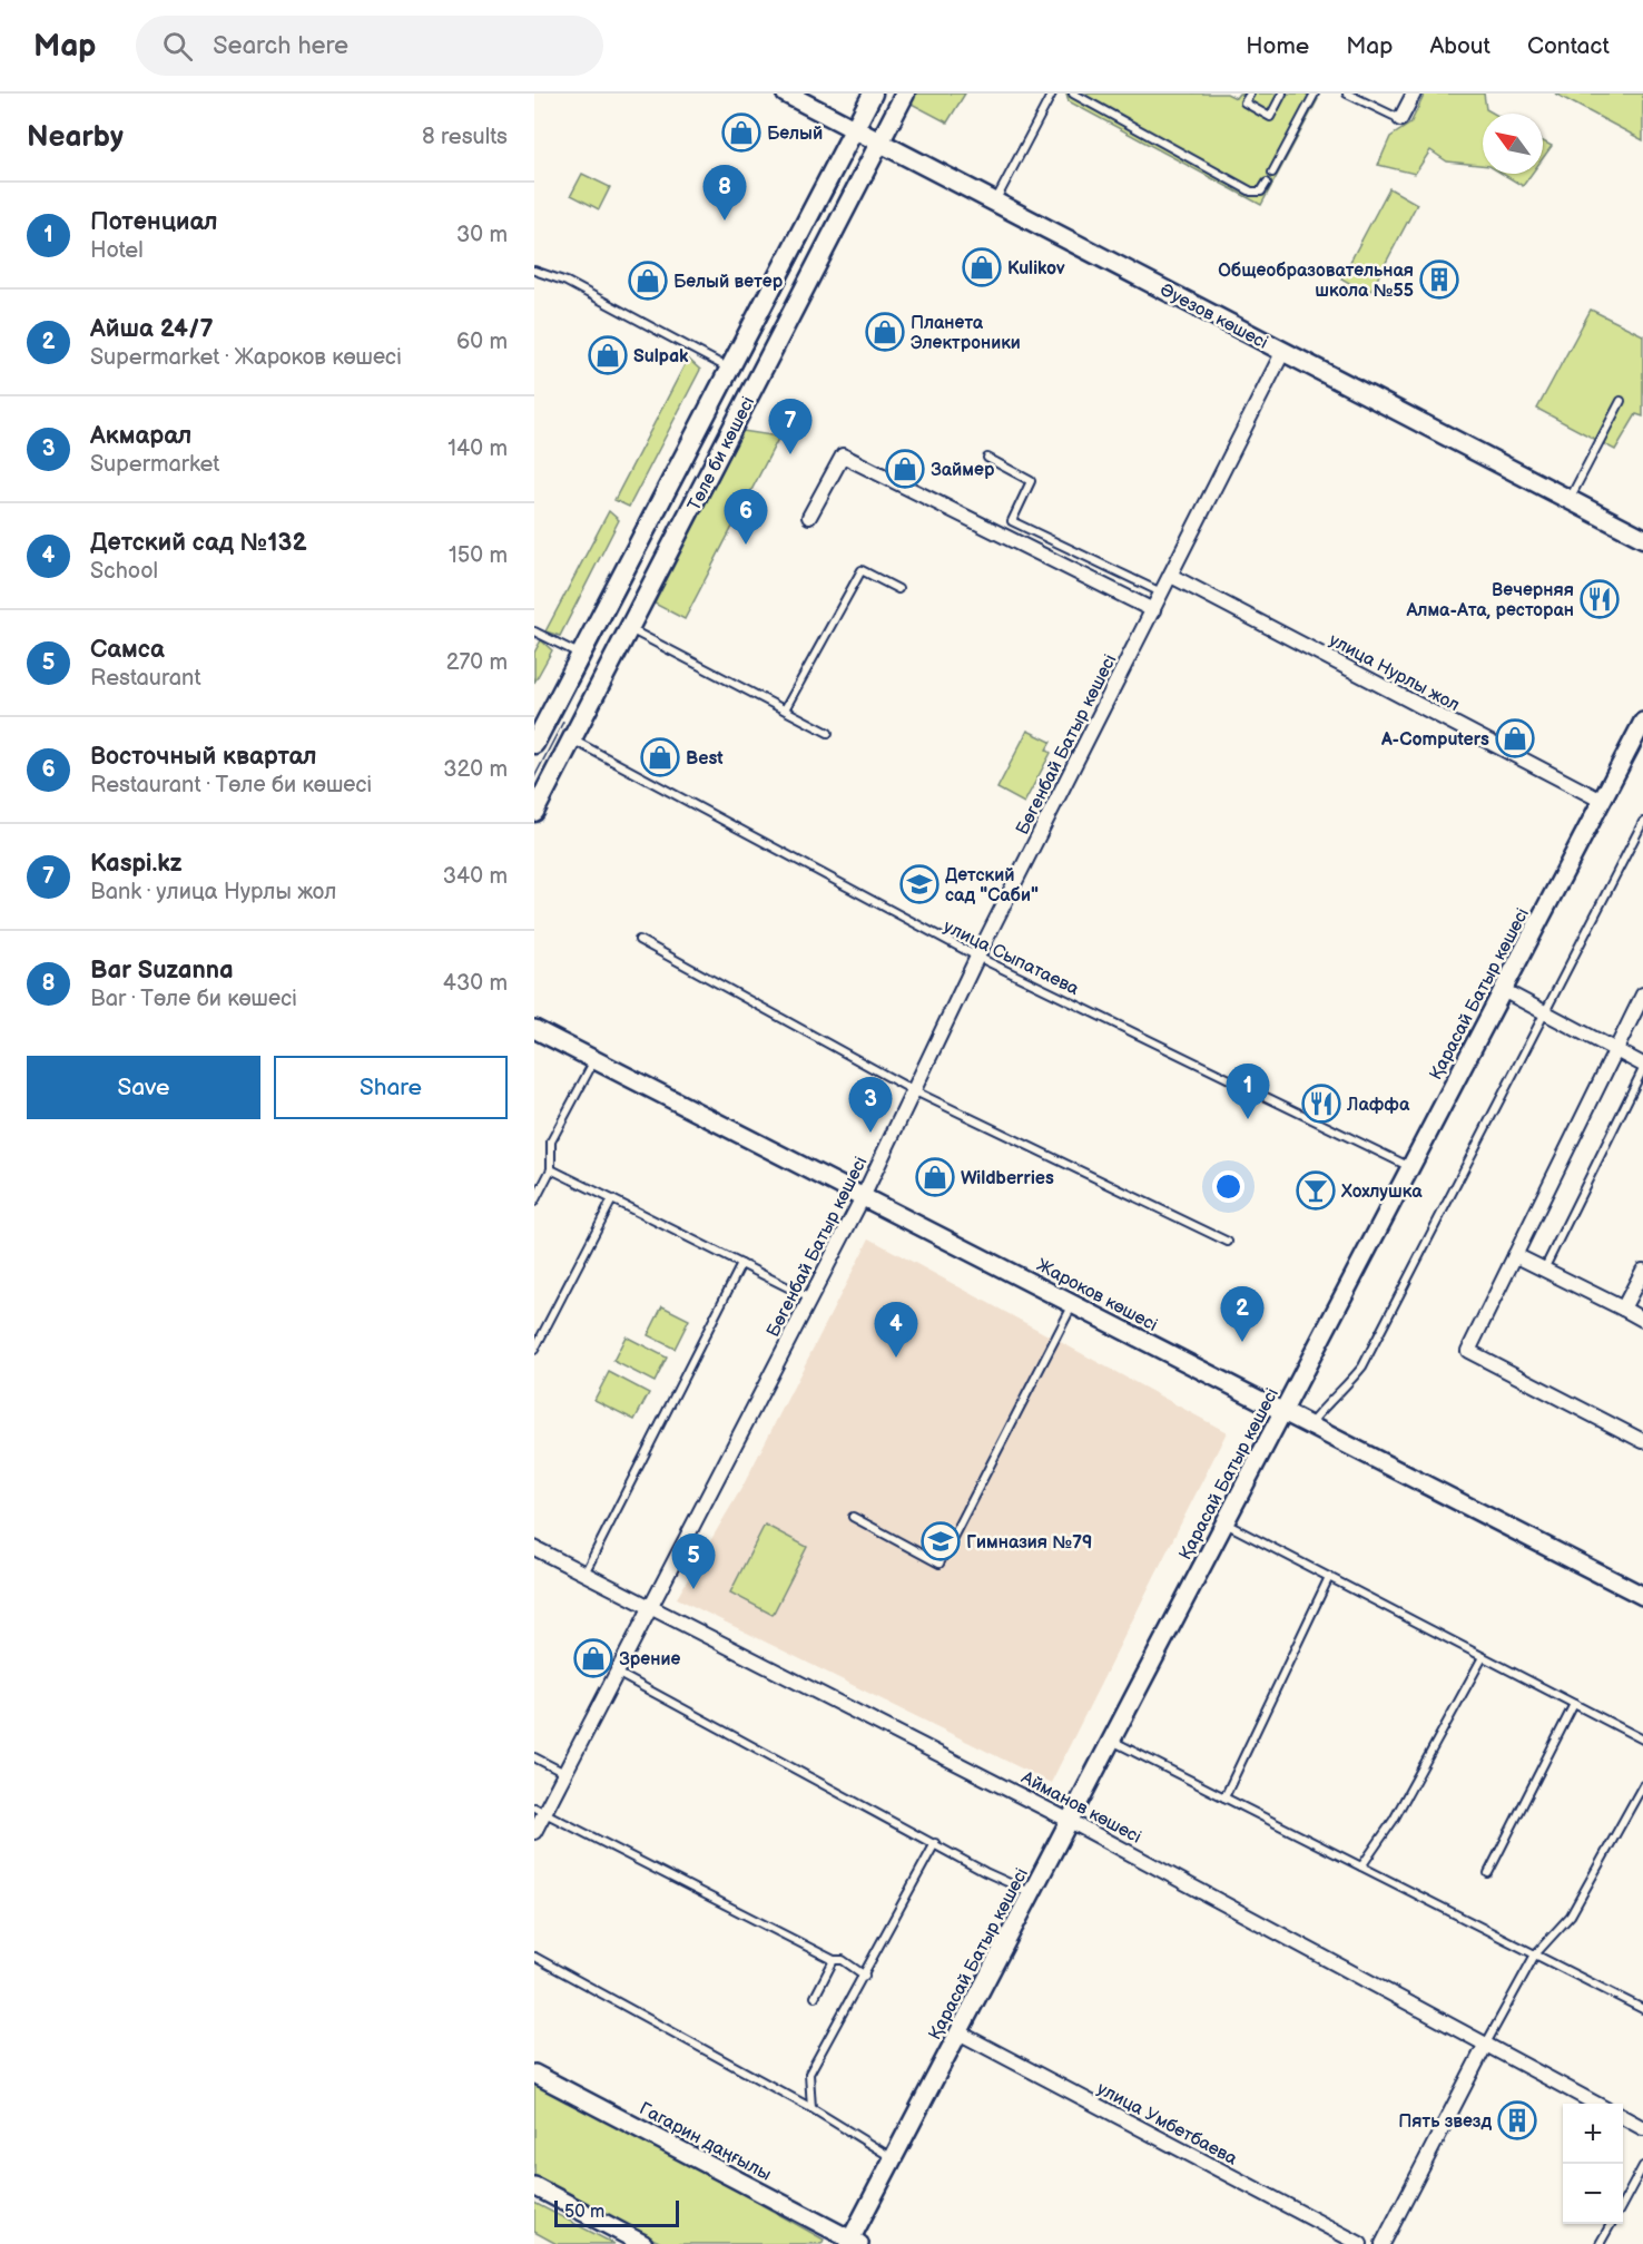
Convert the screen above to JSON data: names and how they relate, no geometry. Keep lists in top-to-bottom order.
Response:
{
  "streets": {
    "main road": ["Әуезов көшесі", "Төле би көшесі"],
    "street": [
      "улица Нурлы жол",
      "Бөгенбай Батыр көшесі",
      "Қарасай Батыр көшесі",
      "Жароков көшесі",
      "Айманов көшесі",
      "улица Умбетбаева",
      "Гагарин даңғылы"
    ],
    "lane": ["улица Сыпатаева"]
  },
  "crossings": [
    ["Әуезов көшесі", "Төле би көшесі"],
    ["Әуезов көшесі", "Бөгенбай Батыр көшесі"],
    ["Төле би көшесі", "улица Сыпатаева"],
    ["улица Нурлы жол", "Бөгенбай Батыр көшесі"],
    ["улица Нурлы жол", "Қарасай Батыр көшесі"],
    ["Бөгенбай Батыр көшесі", "улица Сыпатаева"],
    ["Бөгенбай Батыр көшесі", "Жароков көшесі"],
    ["Бөгенбай Батыр көшесі", "Айманов көшесі"],
    ["улица Сыпатаева", "Қарасай Батыр көшесі"],
    ["Қарасай Батыр көшесі", "Жароков көшесі"],
    ["Қарасай Батыр көшесі", "Айманов көшесі"],
    ["Қарасай Батыр көшесі", "улица Умбетбаева"],
    ["Қарасай Батыр көшесі", "Гагарин даңғылы"]
  ],
  "places": {
    "shop": [
      "Белый",
      "Kulikov",
      "Белый ветер",
      "Планета Электроники",
      "Sulpak",
      "Займер",
      "A-Computers",
      "Best",
      "Wildberries",
      "Зрение"
    ],
    "building": ["Общеобразовательная школа №55", "Пять звезд"],
    "restaurant": ["Вечерняя Алма-Ата, ресторан", "Лаффа"],
    "school or university": ["Детский сад \"Саби\"", "Гимназия №79"],
    "bar": ["Хохлушка"]
  },
  "scale_bar": "50 m",
  "north": "top left",
  "page": {
    "header": "Map",
    "search": "Search here",
    "nav": [
      "Home",
      "Map",
      "About",
      "Contact"
    ],
    "heading": ["Nearby", "8 results"],
    "pins": [
      "8",
      "7",
      "6",
      "1",
      "3",
      "2",
      "4",
      "5"
    ],
    "list": [
      {
        "mark": "1",
        "name": "Потенциал",
        "note": "Hotel",
        "value": "30 m"
      },
      {
        "mark": "2",
        "name": "Айша 24/7",
        "note": "Supermarket · Жароков көшесі",
        "value": "60 m"
      },
      {
        "mark": "3",
        "name": "Акмарал",
        "note": "Supermarket",
        "value": "140 m"
      },
      {
        "mark": "4",
        "name": "Детский сад №132",
        "note": "School",
        "value": "150 m"
      },
      {
        "mark": "5",
        "name": "Самса",
        "note": "Restaurant",
        "value": "270 m"
      },
      {
        "mark": "6",
        "name": "Восточный квартал",
        "note": "Restaurant · Төле би көшесі",
        "value": "320 m"
      },
      {
        "mark": "7",
        "name": "Kaspi.kz",
        "note": "Bank · улица Нурлы жол",
        "value": "340 m"
      },
      {
        "mark": "8",
        "name": "Bar Suzanna",
        "note": "Bar · Төле би көшесі",
        "value": "430 m"
      }
    ],
    "buttons": ["Save", "Share"],
    "map_buttons": ["+", "−"],
    "scale": "50 m"
  }
}
